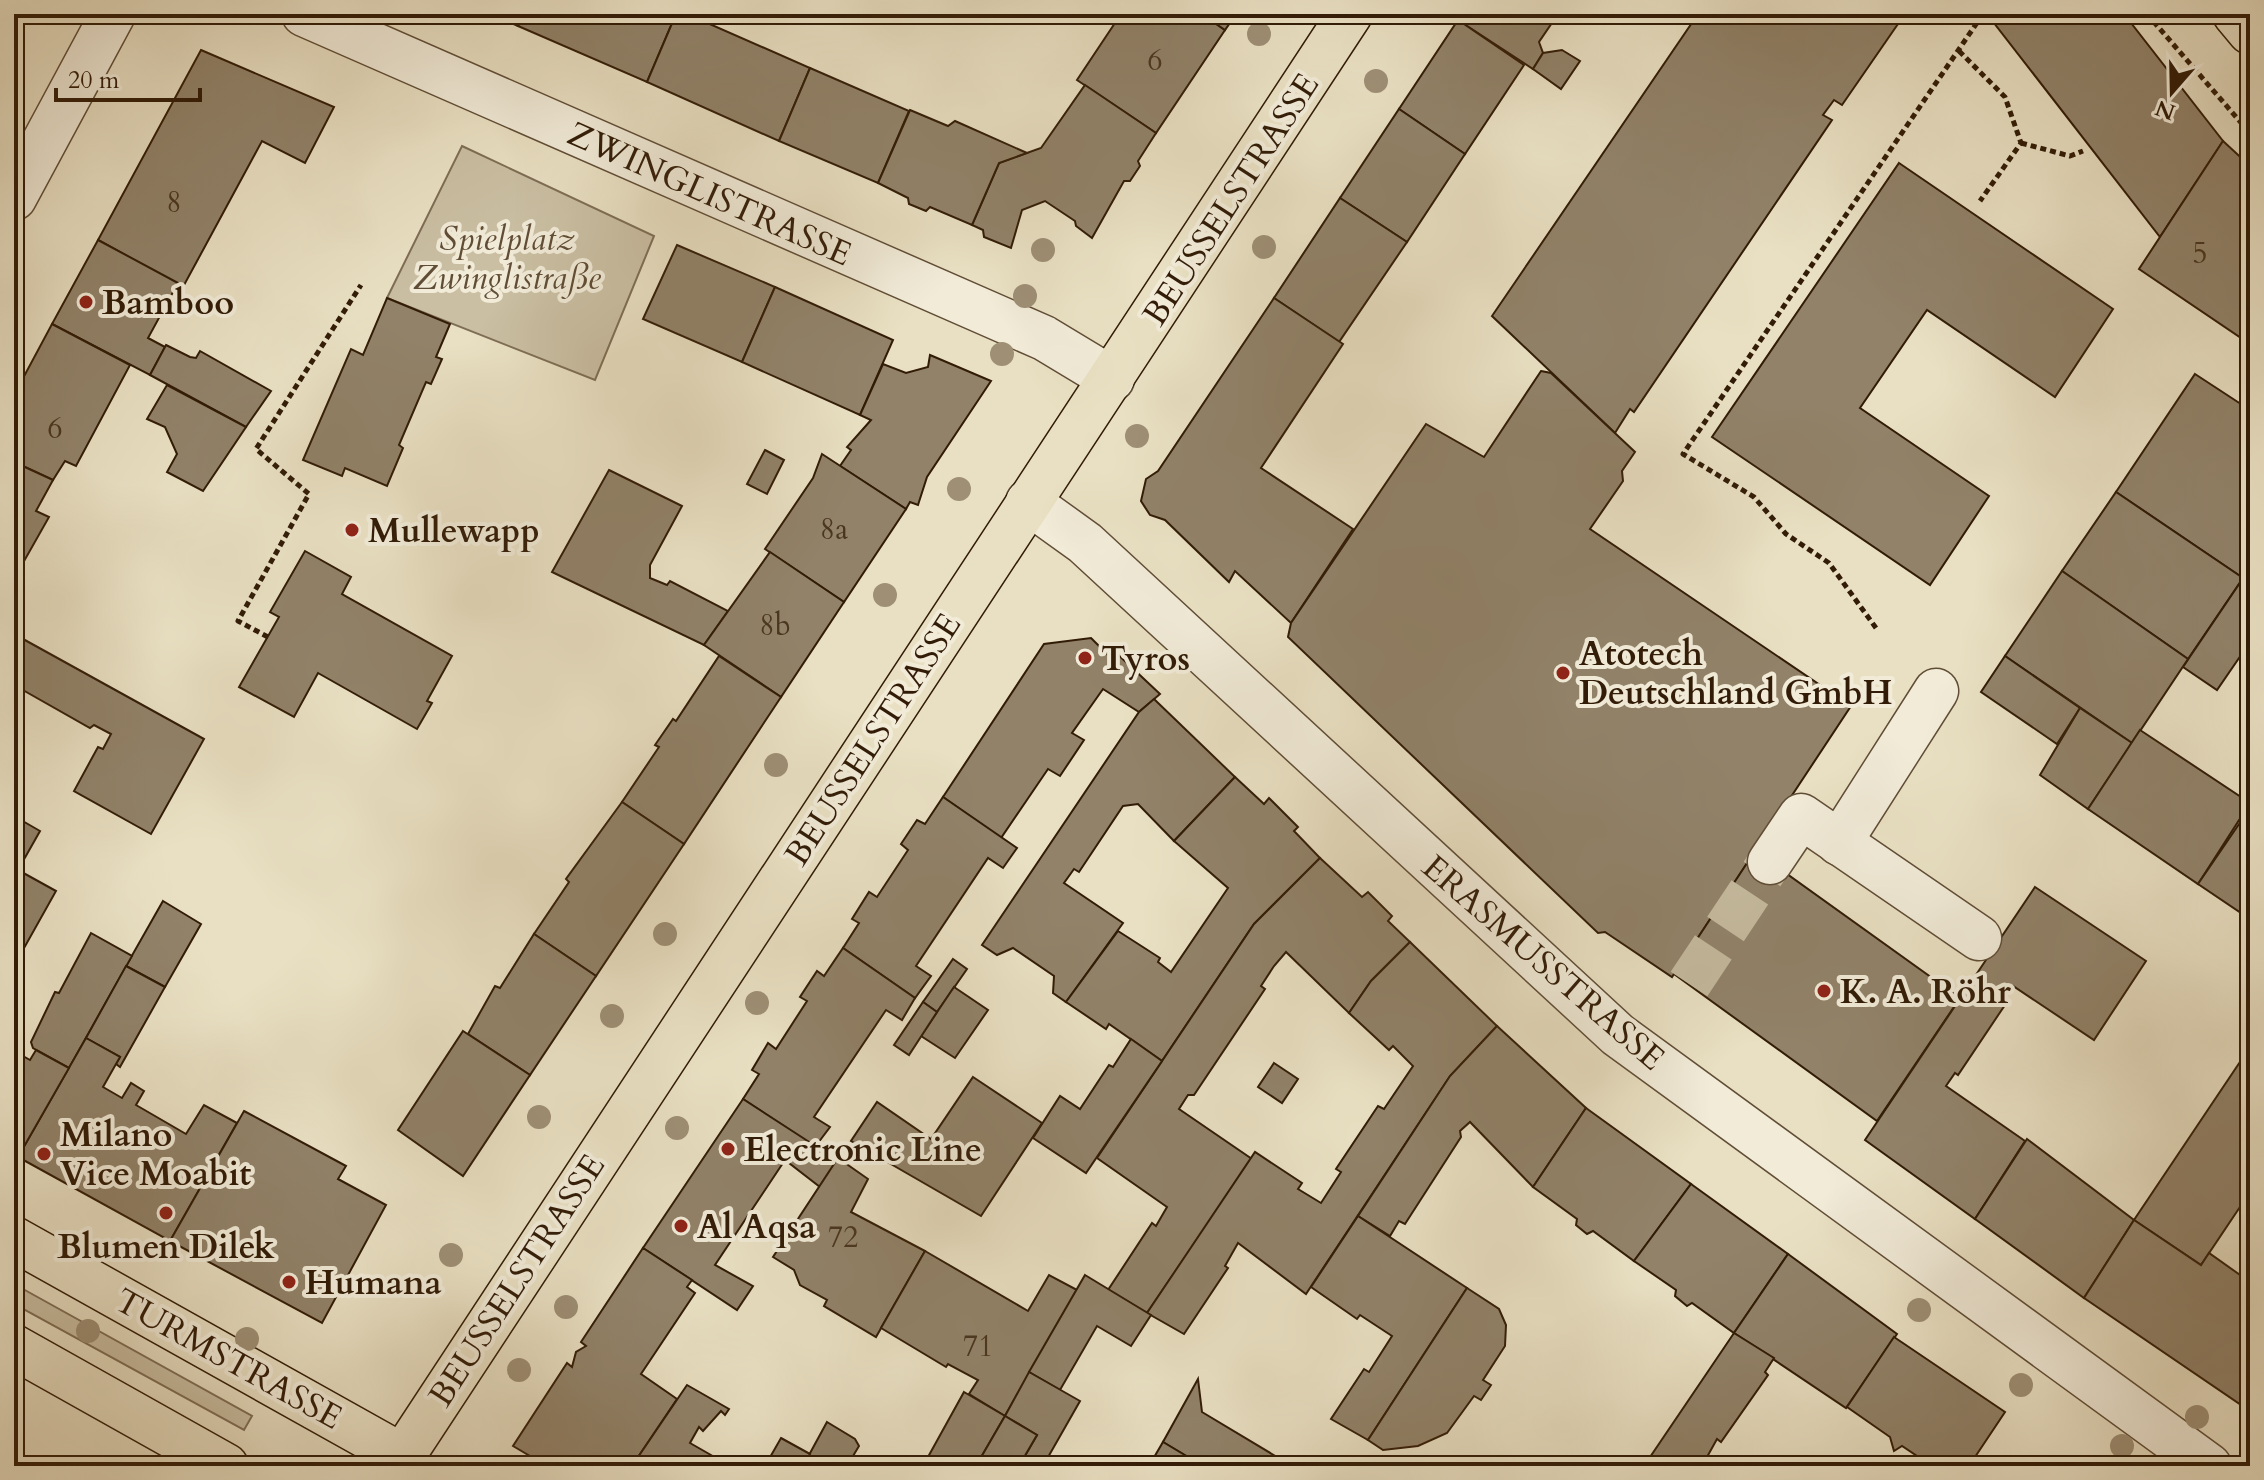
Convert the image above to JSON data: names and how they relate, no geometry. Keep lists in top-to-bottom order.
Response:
{
  "streets": {
    "main road": ["BEUSSELSTRASSE", "TURMSTRASSE"],
    "street": ["ZWINGLISTRASSE", "ERASMUSSTRASSE"]
  },
  "crossings": [
    ["ZWINGLISTRASSE", "BEUSSELSTRASSE"],
    ["BEUSSELSTRASSE", "ERASMUSSTRASSE"],
    ["BEUSSELSTRASSE", "TURMSTRASSE"]
  ],
  "parks": ["Spielplatz Zwinglistraße"],
  "places": [
    "Bamboo",
    "Mullewapp",
    "Tyros",
    "Atotech Deutschland GmbH",
    "K. A. Röhr",
    "Electronic Line",
    "Milano Vice Moabit",
    "Blumen Dilek",
    "Al Aqsa",
    "Humana"
  ],
  "house_numbers": [
    "6",
    "8",
    "5",
    "6",
    "8a",
    "8b",
    "72",
    "71"
  ],
  "scale_bar": "20 m",
  "north": "bottom"
}
